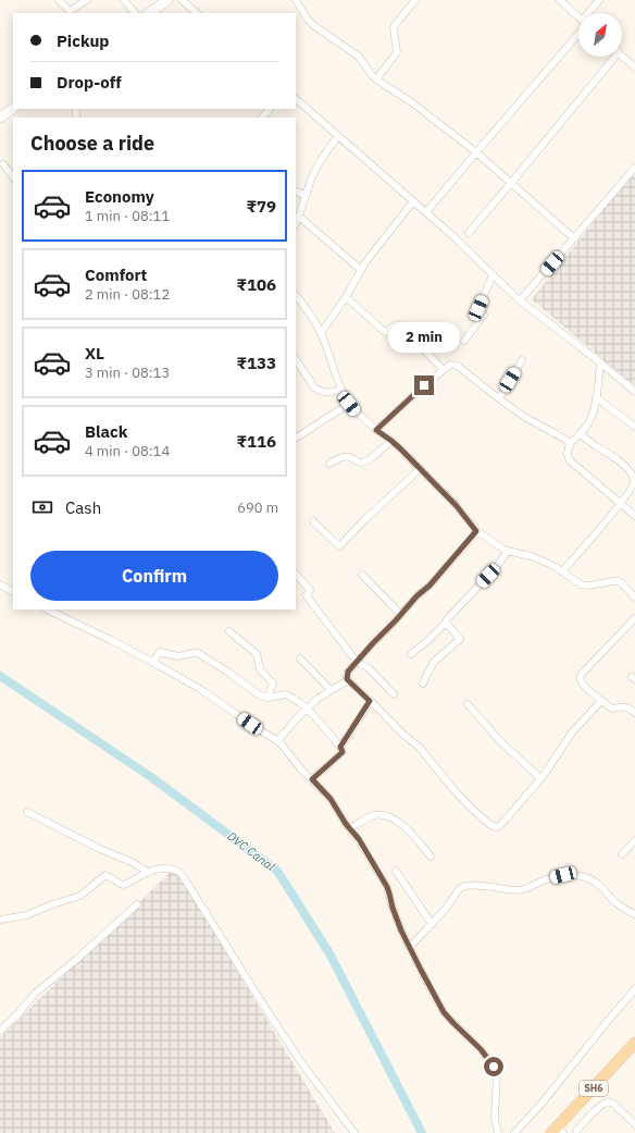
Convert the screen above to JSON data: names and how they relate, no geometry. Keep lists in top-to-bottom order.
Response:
{
  "streets": {
    "main road": ["SH6"]
  },
  "water": ["DVC Canal"],
  "north": "top right",
  "page": {
    "banner": ["Pickup", "Drop-off"],
    "heading": "Choose a ride",
    "list": [
      {
        "name": "Economy",
        "note": "1 min · 08:11",
        "value": "₹79"
      },
      {
        "name": "Comfort",
        "note": "2 min · 08:12",
        "value": "₹106"
      },
      {
        "name": "XL",
        "note": "3 min · 08:13",
        "value": "₹133"
      },
      {
        "name": "Black",
        "note": "4 min · 08:14",
        "value": "₹116"
      }
    ],
    "bubble": "2 min",
    "pay": ["Cash", "690 m"],
    "buttons": "Confirm"
  }
}
